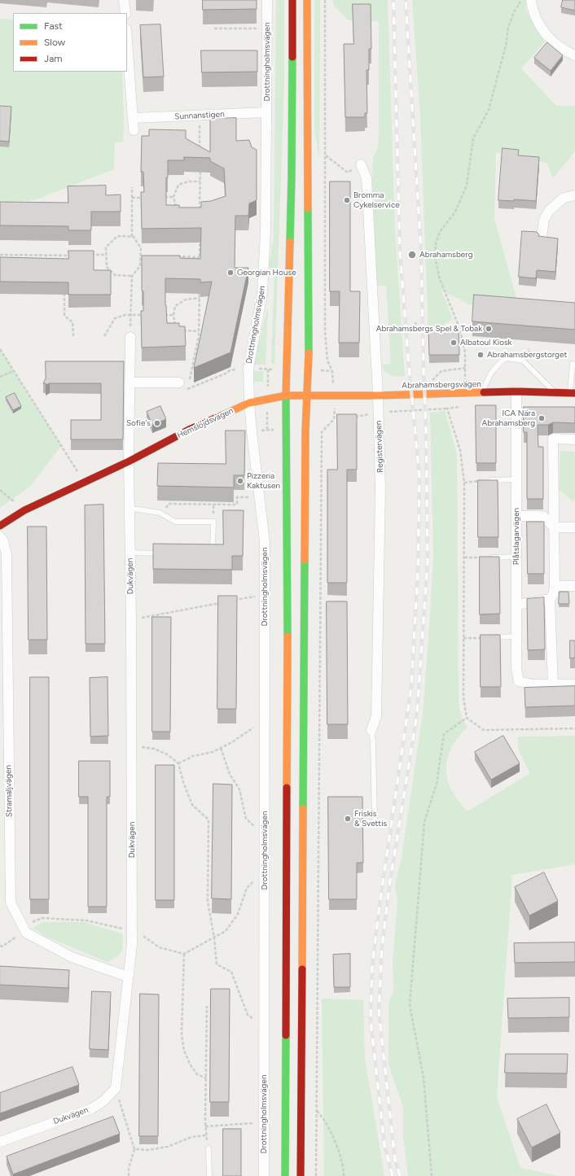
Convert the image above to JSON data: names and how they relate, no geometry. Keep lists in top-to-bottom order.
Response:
{
  "streets": {
    "main road": ["Abrahamsbergsvägen", "Hemslöjdsvägen"],
    "street": [
      "Drottningholmsvägen",
      "Sunnanstigen",
      "Registervägen",
      "Plåtslagarvägen",
      "Dukvägen",
      "Stramaljvägen"
    ]
  },
  "crossings": [
    ["Drottningholmsvägen", "Sunnanstigen"],
    ["Drottningholmsvägen", "Hemslöjdsvägen"],
    ["Abrahamsbergsvägen", "Hemslöjdsvägen"],
    ["Abrahamsbergsvägen", "Registervägen"],
    ["Abrahamsbergsvägen", "Plåtslagarvägen"],
    ["Hemslöjdsvägen", "Dukvägen"],
    ["Dukvägen", "Stramaljvägen"]
  ],
  "places": [
    "Bromma Cykelservice",
    "Abrahamsberg",
    "Georgian House",
    "Abrahamsbergs Spel & Tobak",
    "Albatoul Kiosk",
    "Abrahamsbergstorget",
    "ICA Nära Abrahamsberg",
    "Sofie's",
    "Pizzeria Kaktusen",
    "Friskis & Svettis"
  ],
  "legend": ["Fast", "Slow", "Jam"]
}
